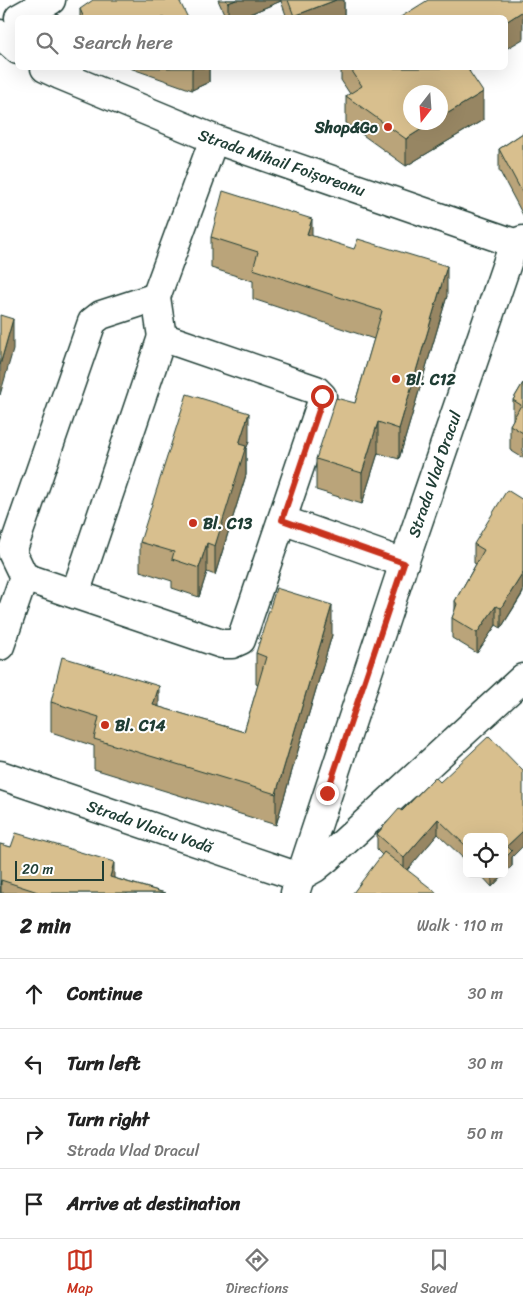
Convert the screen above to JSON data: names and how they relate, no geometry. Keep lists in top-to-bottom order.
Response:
{
  "streets": {
    "street": ["Strada Mihail Foișoreanu", "Strada Vlad Dracul", "Strada Vlaicu Vodă"]
  },
  "crossings": [
    ["Strada Mihail Foișoreanu", "Strada Vlad Dracul"],
    ["Strada Vlad Dracul", "Strada Vlaicu Vodă"]
  ],
  "places": [
    "Shop&Go",
    "Bl. C12",
    "Bl. C13",
    "Bl. C14"
  ],
  "scale_bar": "20 m",
  "north": "bottom",
  "page": {
    "search": "Search here",
    "scale": "20 m",
    "heading": ["2 min", "Walk · 110 m"],
    "list": [
      ["Continue", "30 m"],
      ["Turn left", "30 m"],
      ["Turn right", "Strada Vlad Dracul", "50 m"],
      "Arrive at destination"
    ],
    "nav": ["Map", "Directions", "Saved"]
  }
}
